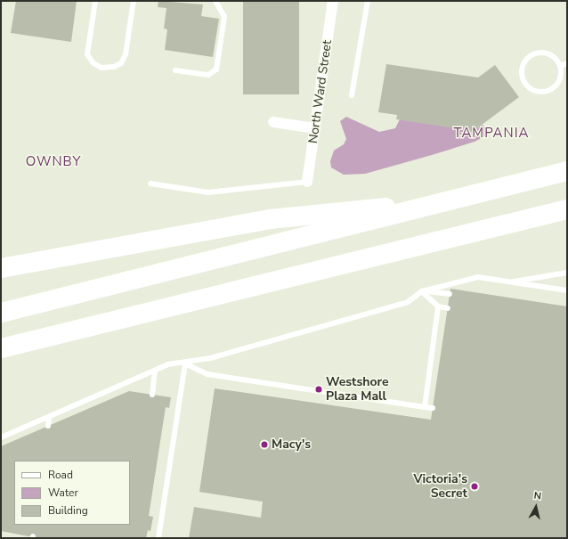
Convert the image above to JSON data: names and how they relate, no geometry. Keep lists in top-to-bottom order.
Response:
{
  "streets": {
    "street": ["North Ward Street"]
  },
  "districts": ["TAMPANIA", "OWNBY"],
  "places": ["Westshore Plaza Mall", "Macy's", "Victoria's Secret"],
  "legend": ["Road", "Water", "Building"],
  "north": "top"
}
